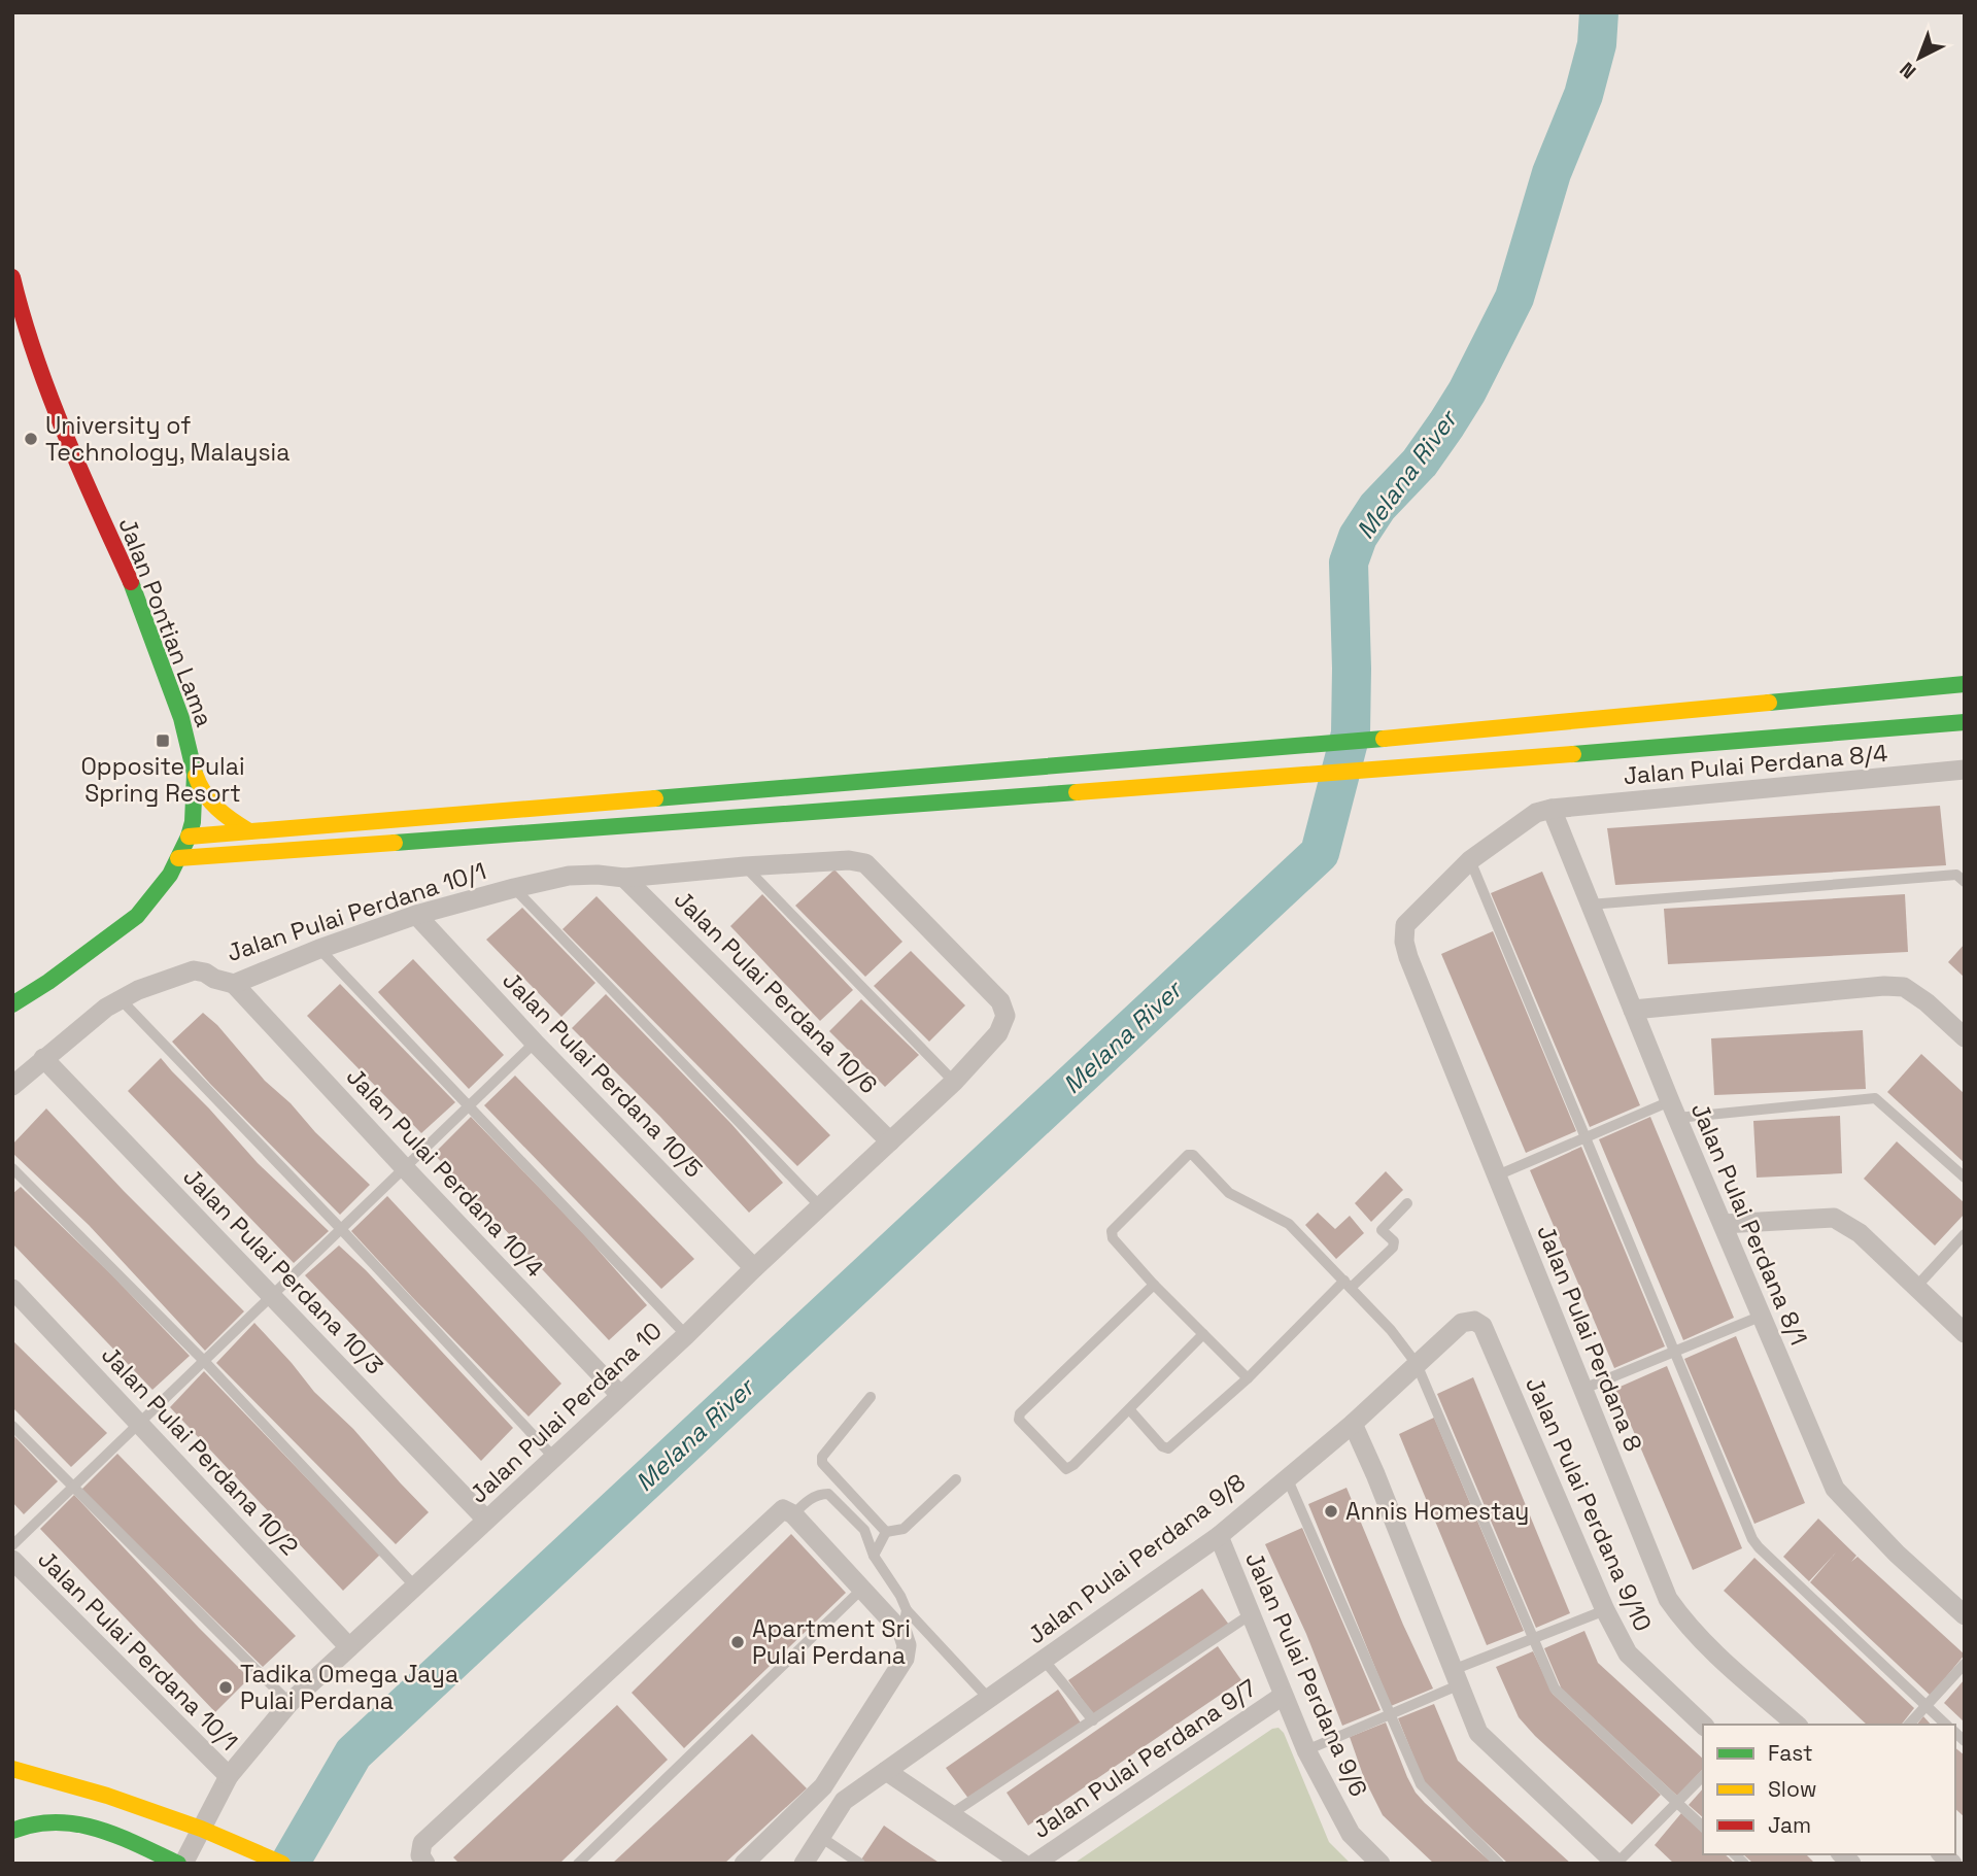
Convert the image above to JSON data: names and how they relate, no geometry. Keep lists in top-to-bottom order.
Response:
{
  "streets": {
    "street": [
      "Jalan Pontian Lama",
      "Jalan Pulai Perdana 8/4",
      "Jalan Pulai Perdana 10/1",
      "Jalan Pulai Perdana 10/6",
      "Jalan Pulai Perdana 10/5",
      "Jalan Pulai Perdana 10/4",
      "Jalan Pulai Perdana 8/1",
      "Jalan Pulai Perdana 10/3",
      "Jalan Pulai Perdana 8",
      "Jalan Pulai Perdana 10",
      "Jalan Pulai Perdana 10/2",
      "Jalan Pulai Perdana 9/10",
      "Jalan Pulai Perdana 9/8",
      "Jalan Pulai Perdana 9/6",
      "Jalan Pulai Perdana 9/7"
    ]
  },
  "crossings": [
    ["Jalan Pulai Perdana 8/4", "Jalan Pulai Perdana 8/1"],
    ["Jalan Pulai Perdana 10/1", "Jalan Pulai Perdana 10/6"],
    ["Jalan Pulai Perdana 10/1", "Jalan Pulai Perdana 10/5"],
    ["Jalan Pulai Perdana 10/1", "Jalan Pulai Perdana 10/4"],
    ["Jalan Pulai Perdana 10/1", "Jalan Pulai Perdana 10/3"],
    ["Jalan Pulai Perdana 10/1", "Jalan Pulai Perdana 10"],
    ["Jalan Pulai Perdana 10/6", "Jalan Pulai Perdana 10"],
    ["Jalan Pulai Perdana 10/5", "Jalan Pulai Perdana 10"],
    ["Jalan Pulai Perdana 10/4", "Jalan Pulai Perdana 10"],
    ["Jalan Pulai Perdana 10/3", "Jalan Pulai Perdana 10"],
    ["Jalan Pulai Perdana 10", "Jalan Pulai Perdana 10/2"],
    ["Jalan Pulai Perdana 9/10", "Jalan Pulai Perdana 9/8"],
    ["Jalan Pulai Perdana 9/8", "Jalan Pulai Perdana 9/6"],
    ["Jalan Pulai Perdana 9/6", "Jalan Pulai Perdana 9/7"]
  ],
  "water": ["Melana River"],
  "places": {
    "other": [
      "University of Technology, Malaysia",
      "Annis Homestay",
      "Apartment Sri Pulai Perdana",
      "Tadika Omega Jaya Pulai Perdana"
    ],
    "transit": ["Opposite Pulai Spring Resort"]
  },
  "legend": ["Fast", "Slow", "Jam"],
  "north": "bottom left"
}
